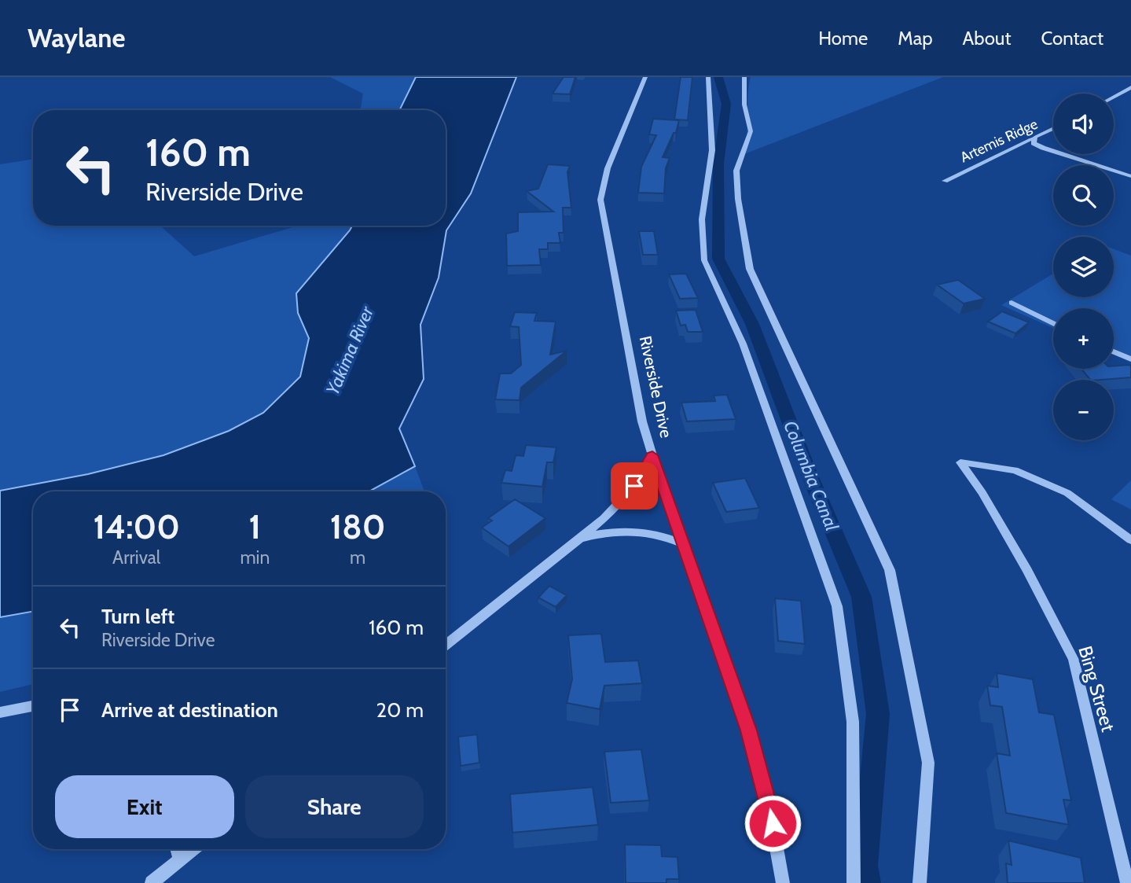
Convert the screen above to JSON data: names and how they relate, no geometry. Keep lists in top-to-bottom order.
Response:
{
  "streets": {
    "street": ["Artemis Ridge", "Riverside Drive", "Bing Street"]
  },
  "water": ["Yakima River", "Columbia Canal"],
  "page": {
    "header": "Waylane",
    "nav": [
      "Home",
      "Map",
      "About",
      "Contact"
    ],
    "map_buttons": ["+", "−"],
    "turn": ["160 m", "Riverside Drive"],
    "eta": [
      "14:00",
      "Arrival",
      "1",
      "min",
      "180",
      "m"
    ],
    "list": [
      {
        "name": "Turn left",
        "note": "Riverside Drive",
        "value": "160 m"
      },
      {
        "name": "Arrive at destination",
        "value": "20 m"
      }
    ],
    "buttons": ["Exit", "Share"]
  }
}
